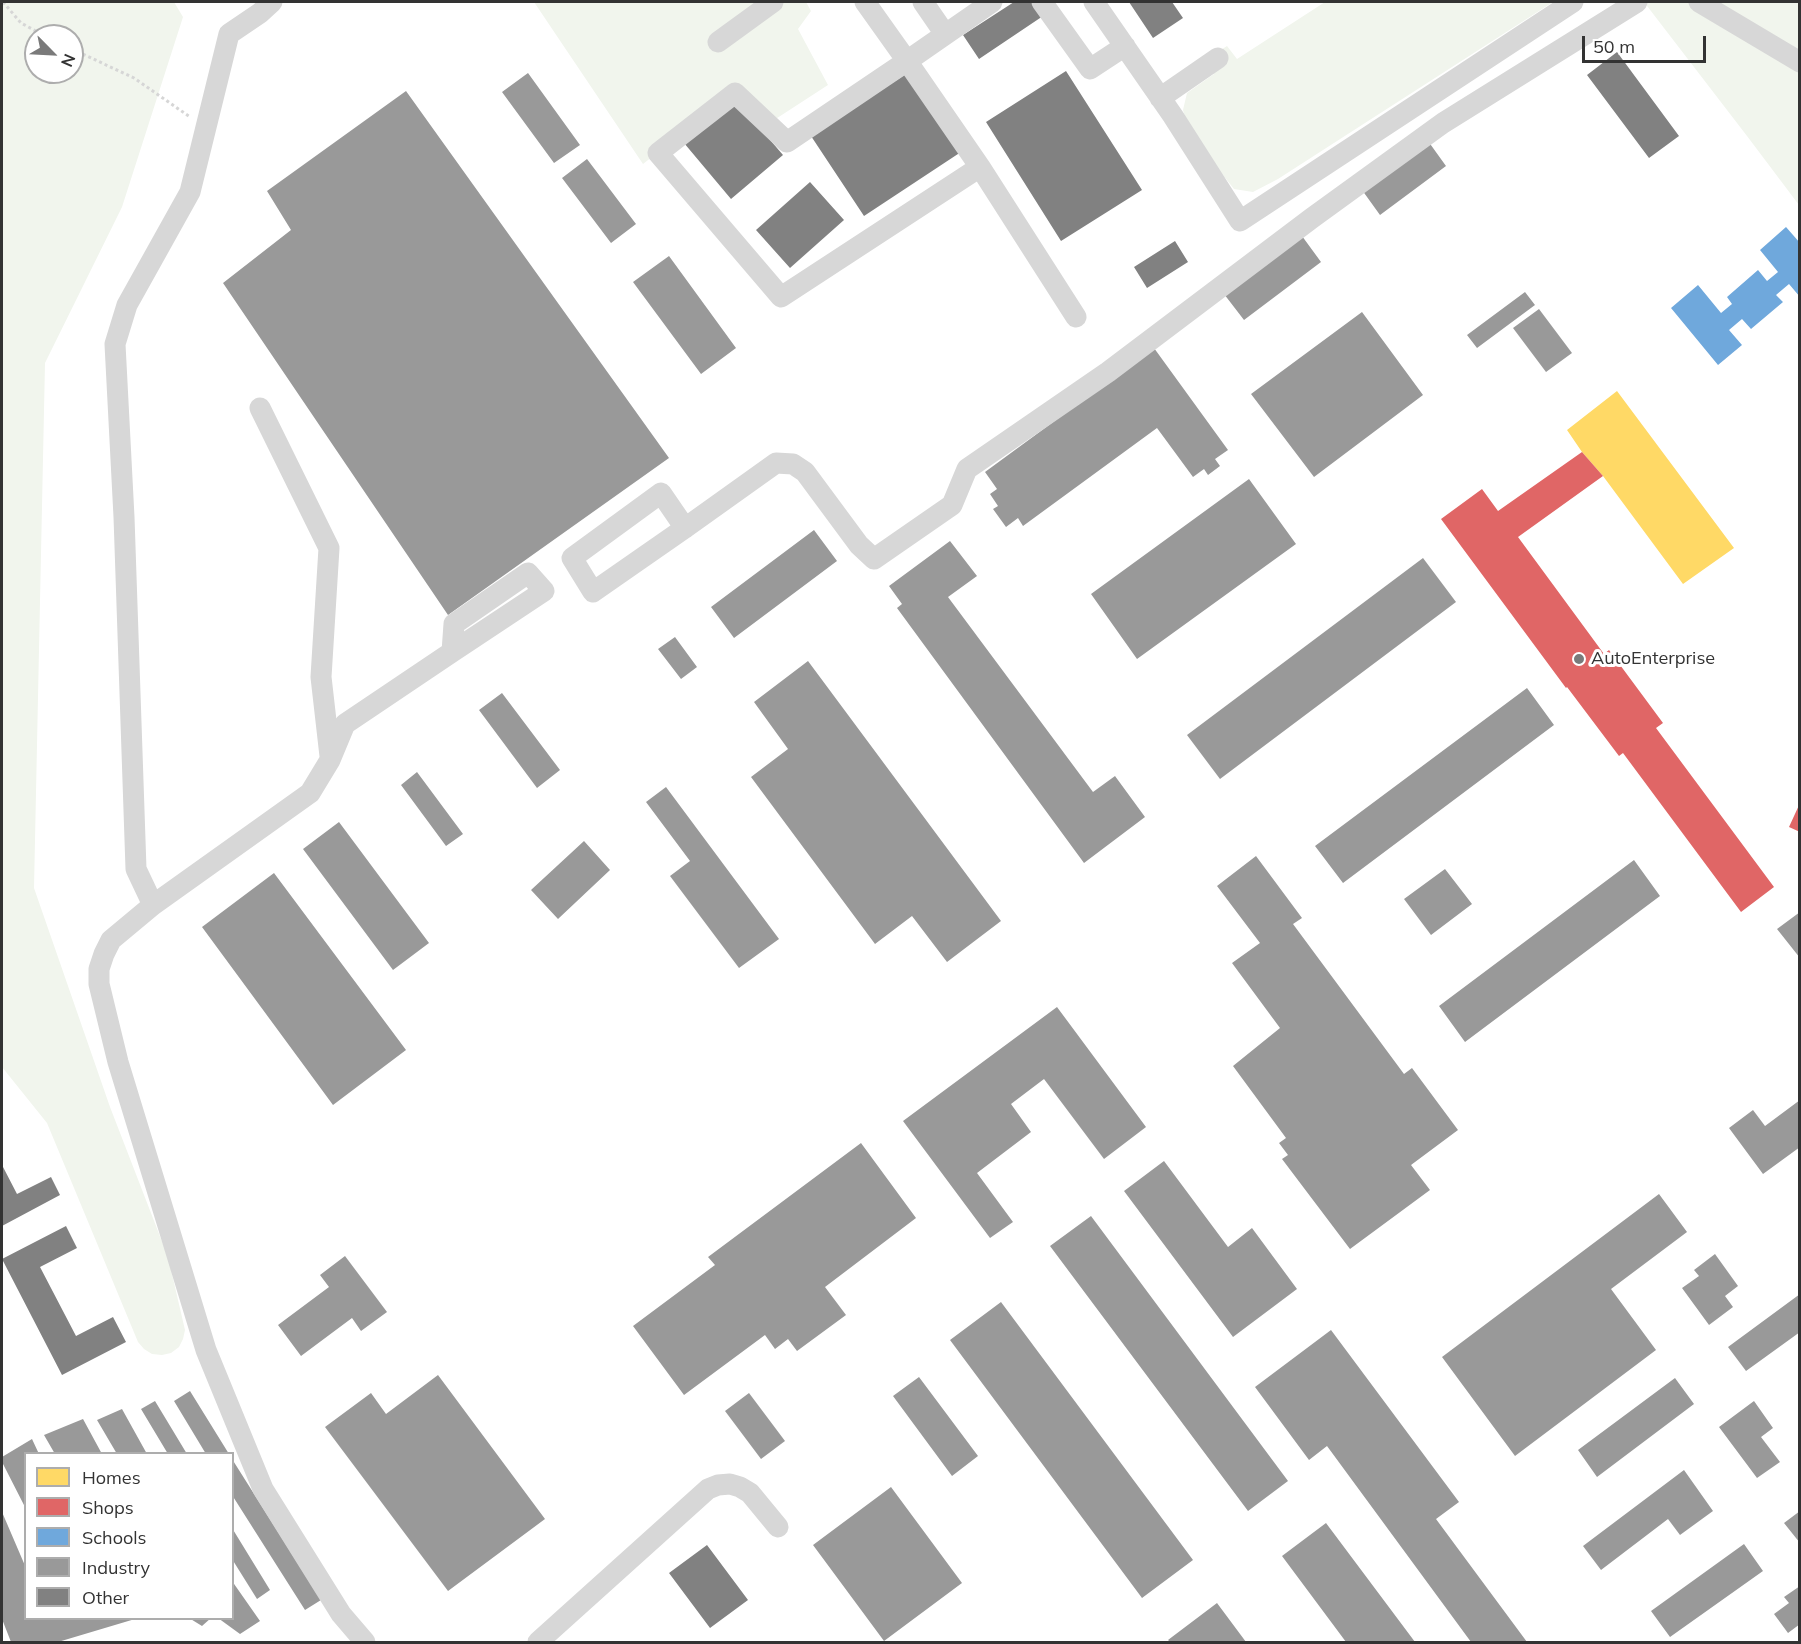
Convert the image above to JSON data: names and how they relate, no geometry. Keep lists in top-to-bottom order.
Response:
{
  "places": ["AutoEnterprise"],
  "legend": [
    "Homes",
    "Shops",
    "Schools",
    "Industry",
    "Other"
  ],
  "scale_bar": "50 m",
  "north": "bottom right"
}
